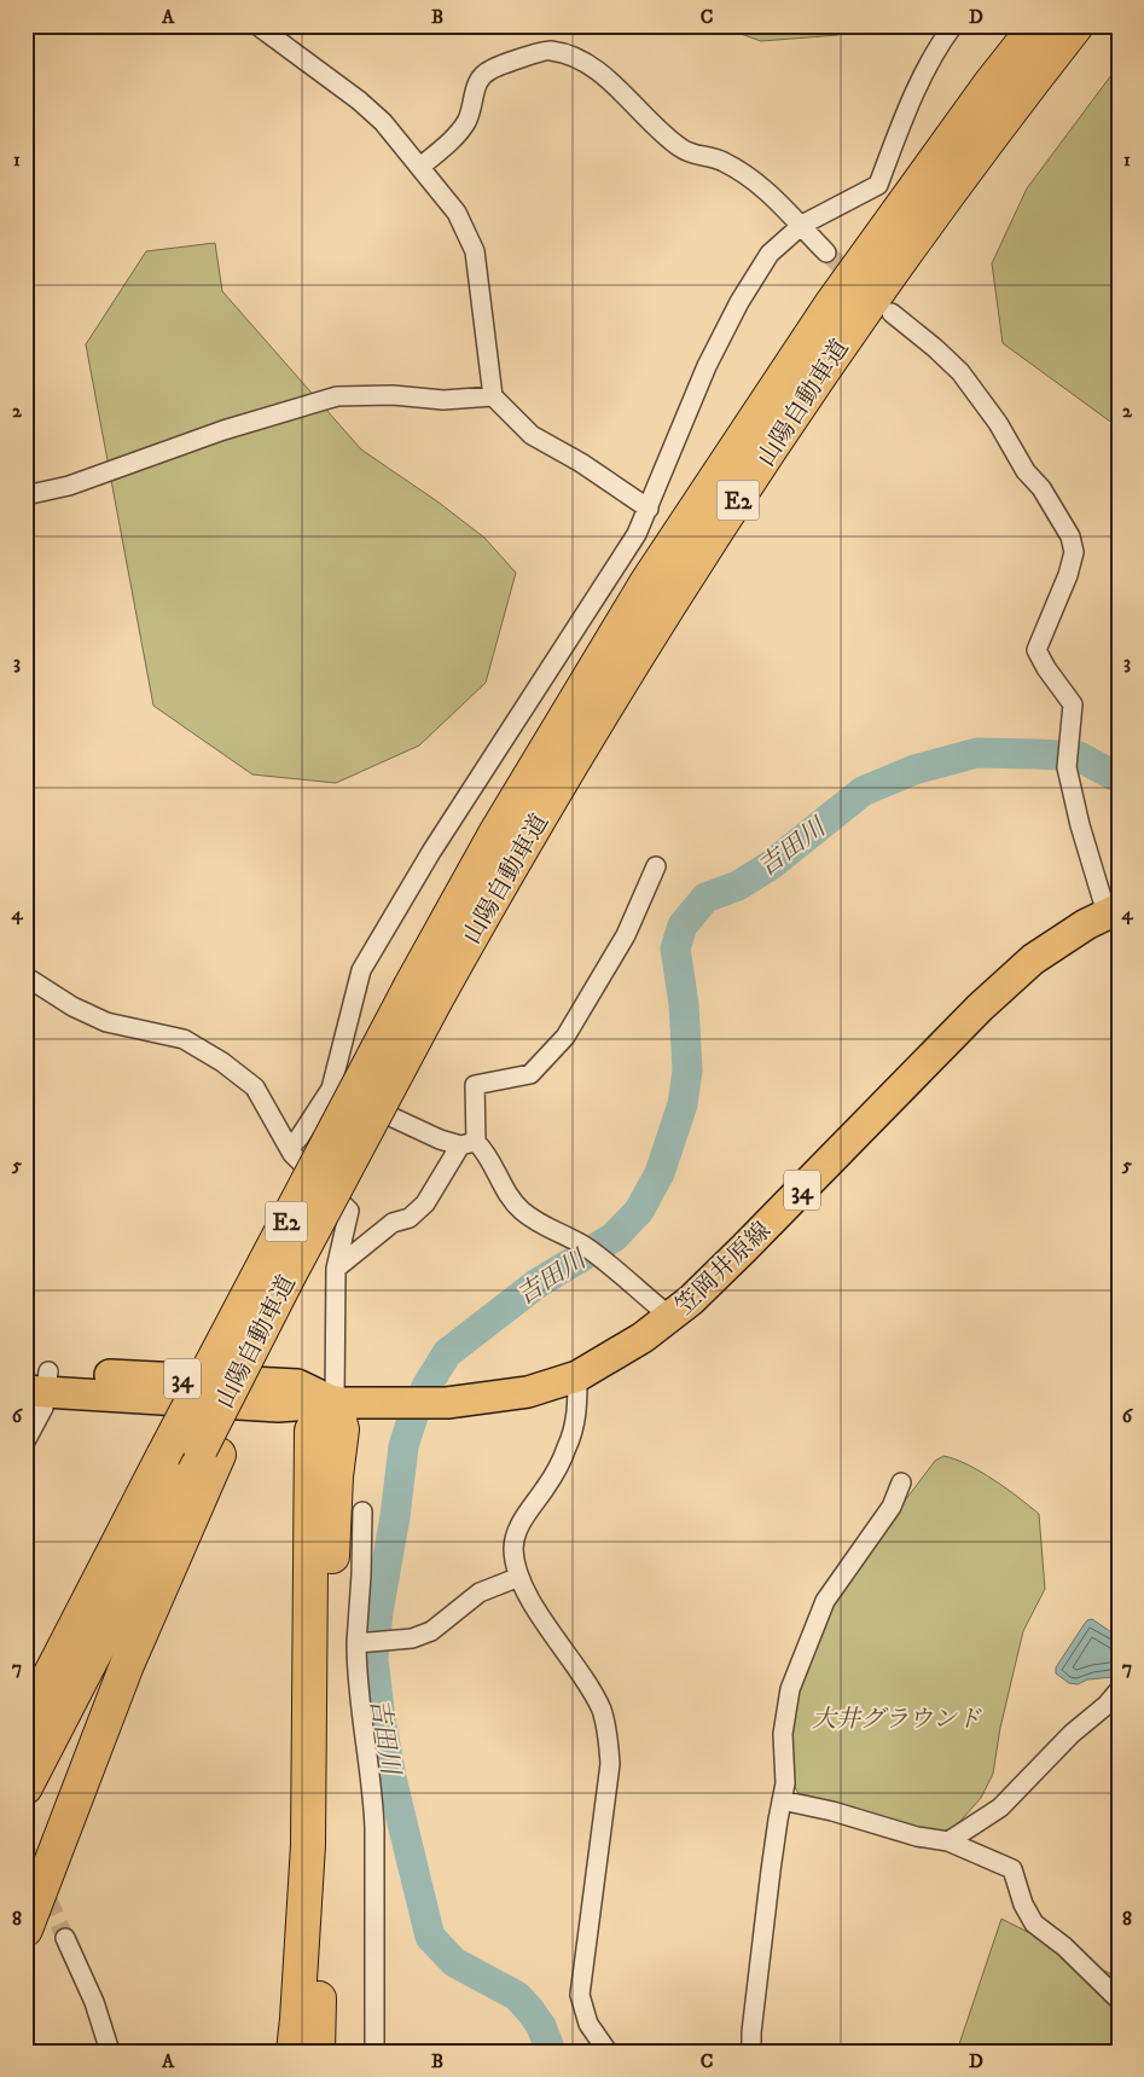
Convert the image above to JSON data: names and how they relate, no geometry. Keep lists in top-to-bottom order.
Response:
{
  "streets": {
    "highway": ["山陽自動車道", "E2"],
    "main road": ["34", "笠岡井原線"]
  },
  "water": ["吉田川"],
  "parks": ["大井グラウンド"],
  "grid": {
    "columns": [
      "A",
      "B",
      "C",
      "D"
    ],
    "rows": [
      "1",
      "2",
      "3",
      "4",
      "5",
      "6",
      "7",
      "8"
    ]
  }
}
